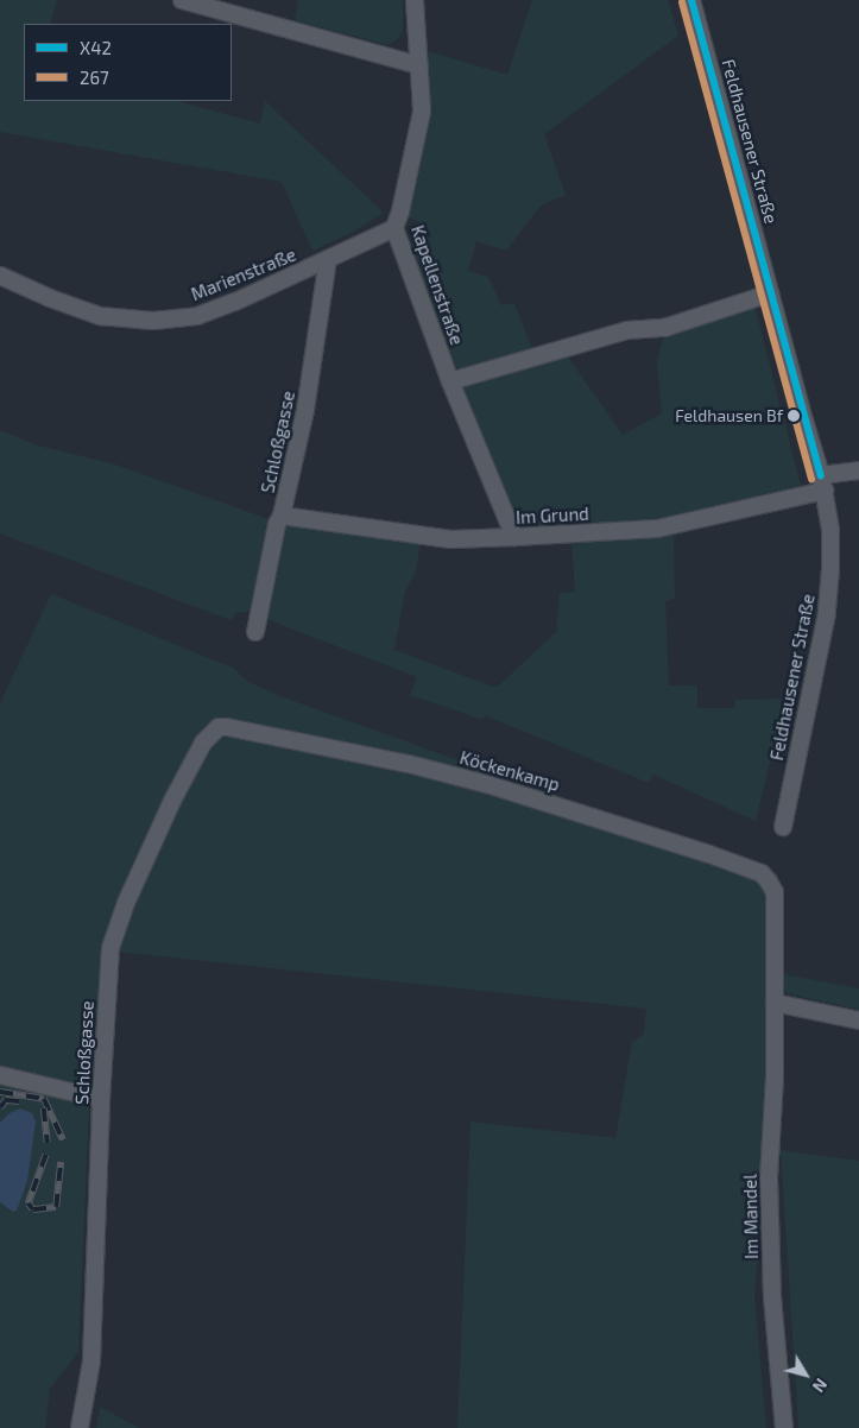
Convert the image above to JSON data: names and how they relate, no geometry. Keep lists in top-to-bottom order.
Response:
{
  "streets": {
    "street": [
      "Feldhausener Straße",
      "Marienstraße",
      "Kapellenstraße",
      "Schloßgasse",
      "Im Grund",
      "Köckenkamp",
      "Im Mandel"
    ]
  },
  "crossings": [
    ["Feldhausener Straße", "Im Grund"],
    ["Marienstraße", "Kapellenstraße"],
    ["Marienstraße", "Schloßgasse"],
    ["Kapellenstraße", "Im Grund"],
    ["Schloßgasse", "Im Grund"],
    ["Schloßgasse", "Köckenkamp"],
    ["Köckenkamp", "Im Mandel"]
  ],
  "places": ["Feldhausen Bf"],
  "lines": ["transit line X42", "transit line 267"],
  "legend": ["X42", "267"],
  "north": "bottom right"
}
